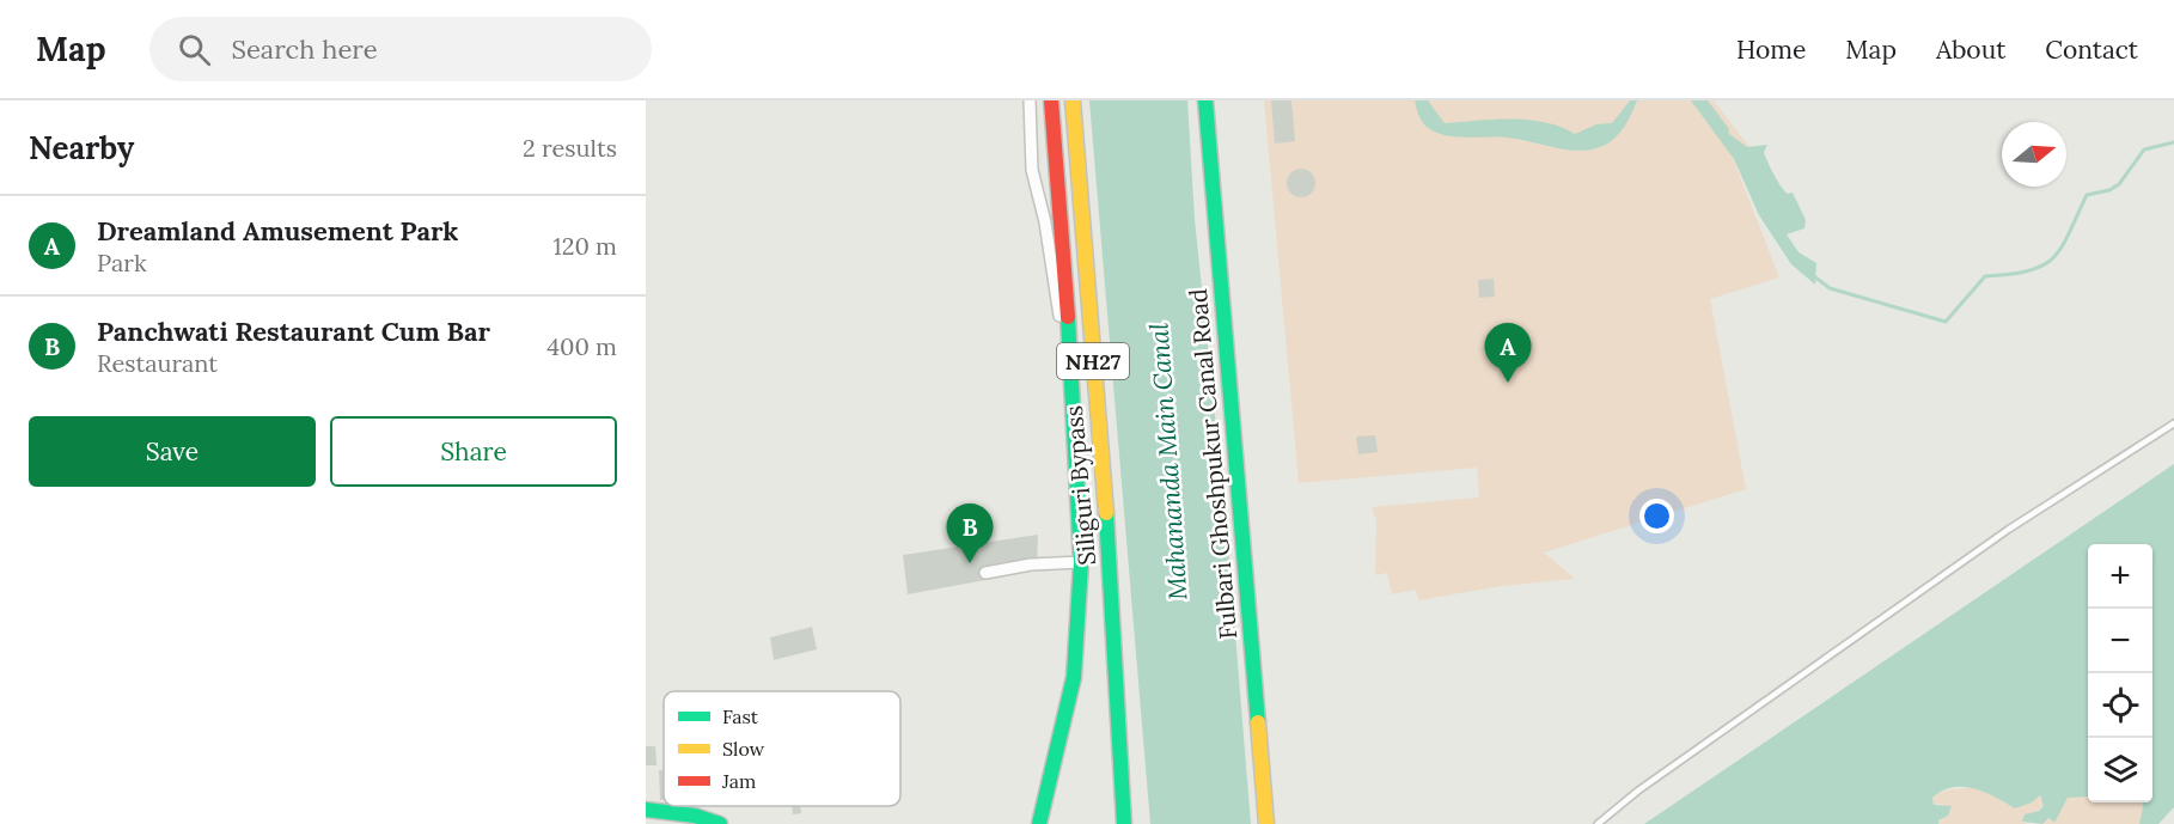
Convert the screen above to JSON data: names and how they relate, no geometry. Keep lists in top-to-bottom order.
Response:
{
  "streets": {
    "main road": ["NH27", "Fulbari Ghoshpukur Canal Road", "Siliguri Bypass"]
  },
  "water": ["Mahananda Main Canal"],
  "legend": ["Fast", "Slow", "Jam"],
  "north": "right",
  "page": {
    "header": "Map",
    "search": "Search here",
    "nav": [
      "Home",
      "Map",
      "About",
      "Contact"
    ],
    "heading": ["Nearby", "2 results"],
    "list": [
      {
        "mark": "A",
        "name": "Dreamland Amusement Park",
        "note": "Park",
        "value": "120 m"
      },
      {
        "mark": "B",
        "name": "Panchwati Restaurant Cum Bar",
        "note": "Restaurant",
        "value": "400 m"
      }
    ],
    "pins": ["A", "B"],
    "buttons": ["Save", "Share"],
    "map_buttons": ["+", "−"]
  }
}
